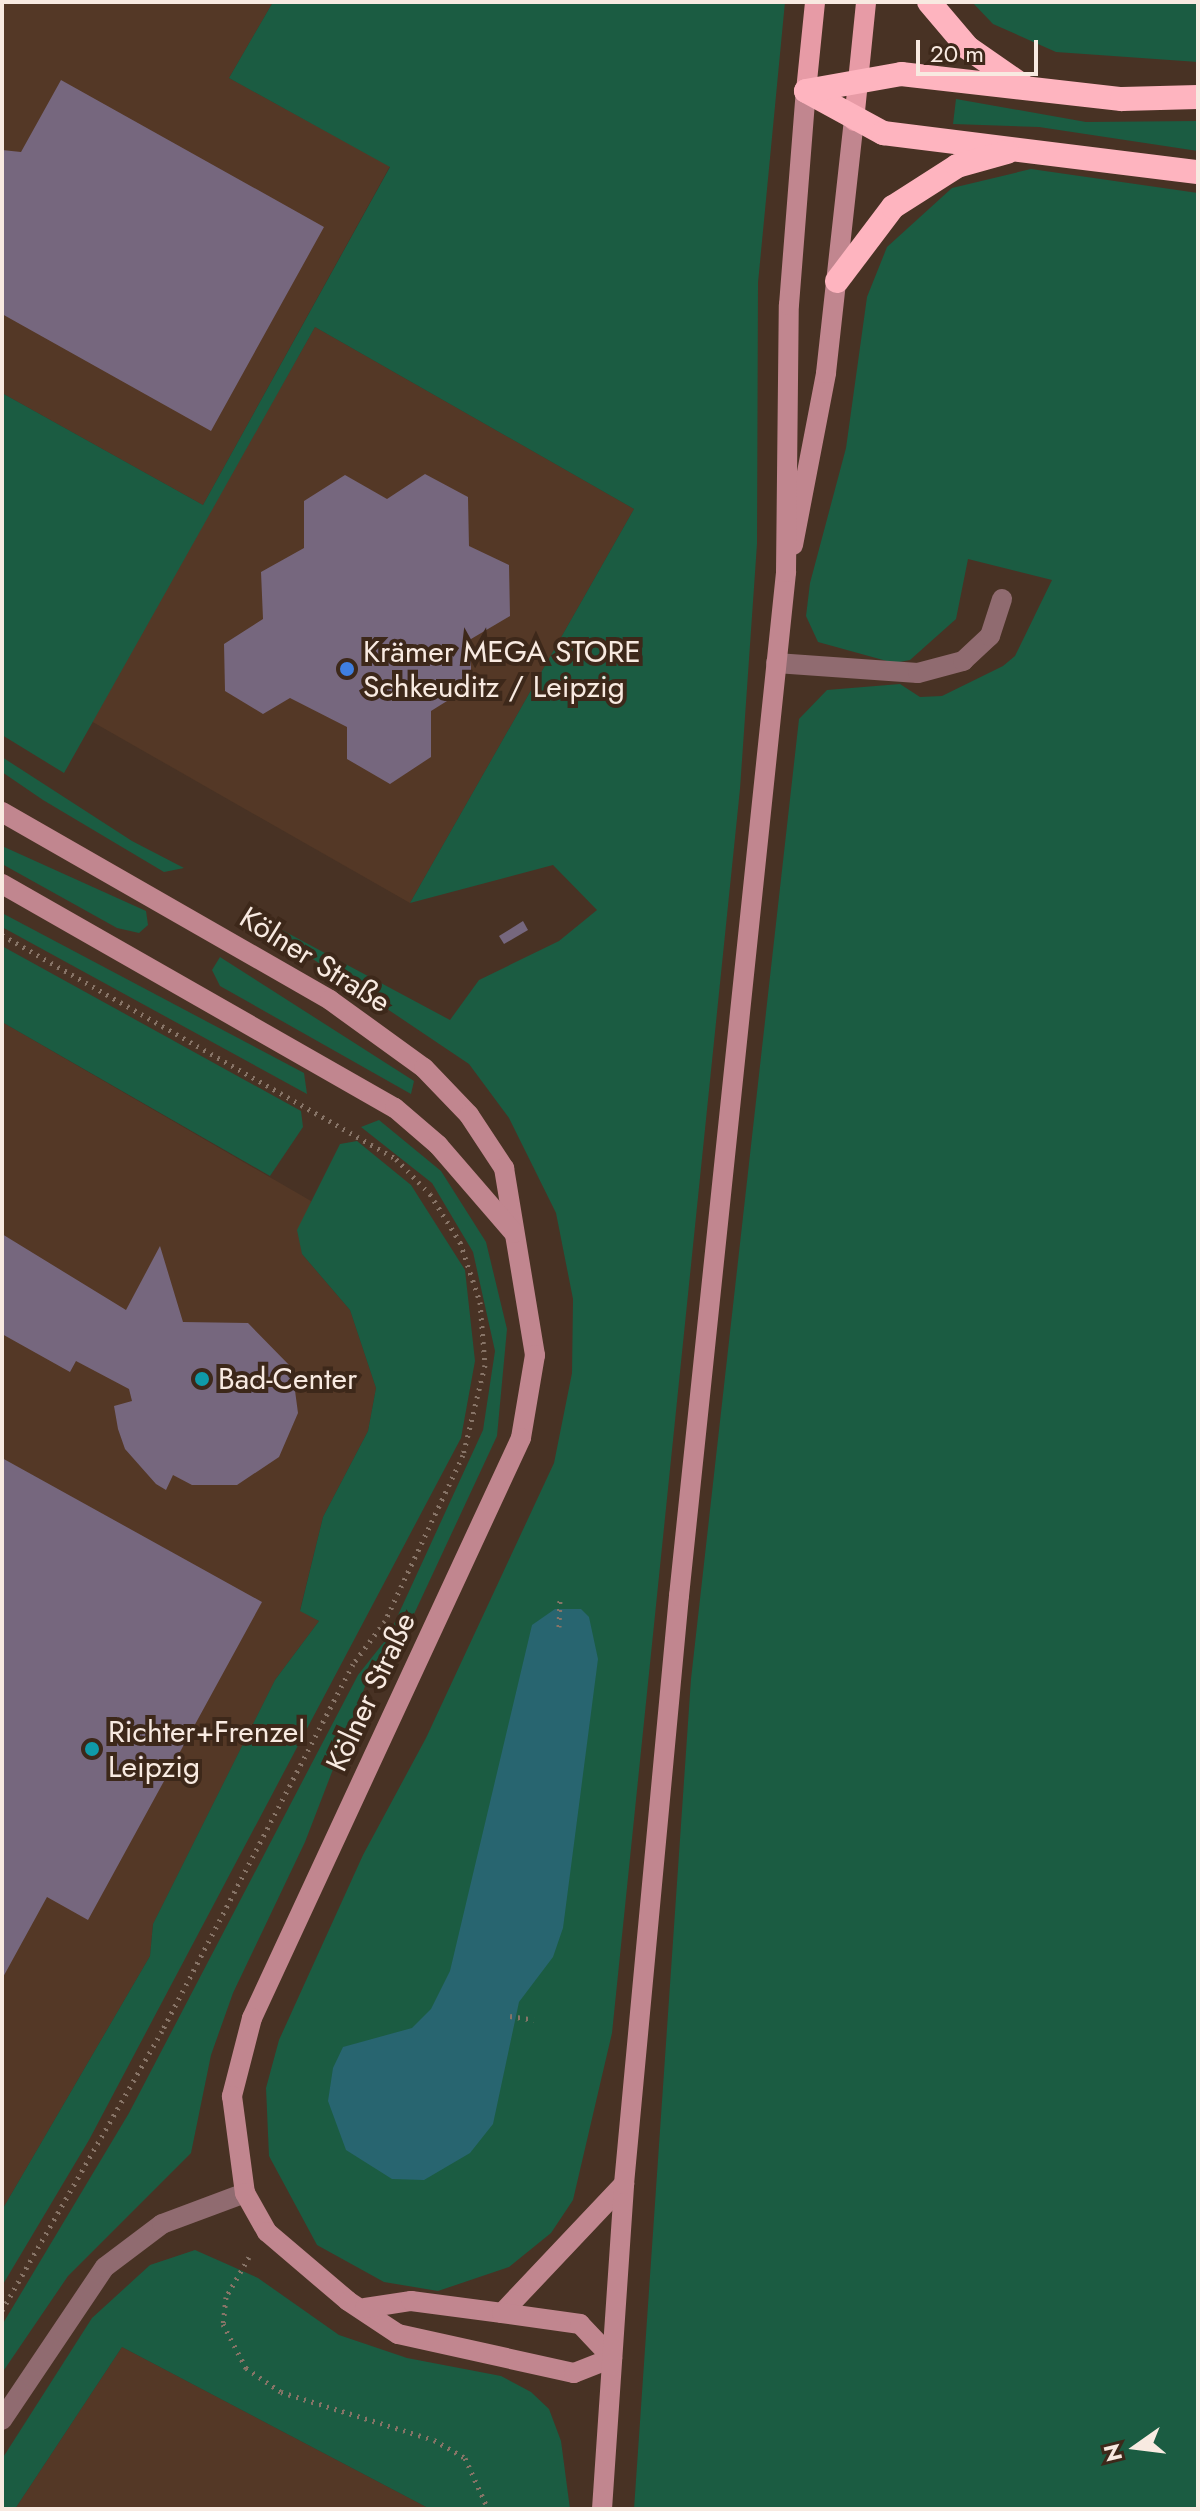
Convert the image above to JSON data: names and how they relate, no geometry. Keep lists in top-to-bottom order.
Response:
{
  "streets": {
    "street": ["Kölner Straße"]
  },
  "places": ["Krämer MEGA STORE Schkeuditz / Leipzig", "Bad-Center", "Richter+Frenzel Leipzig"],
  "scale_bar": "20 m",
  "north": "left"
}
